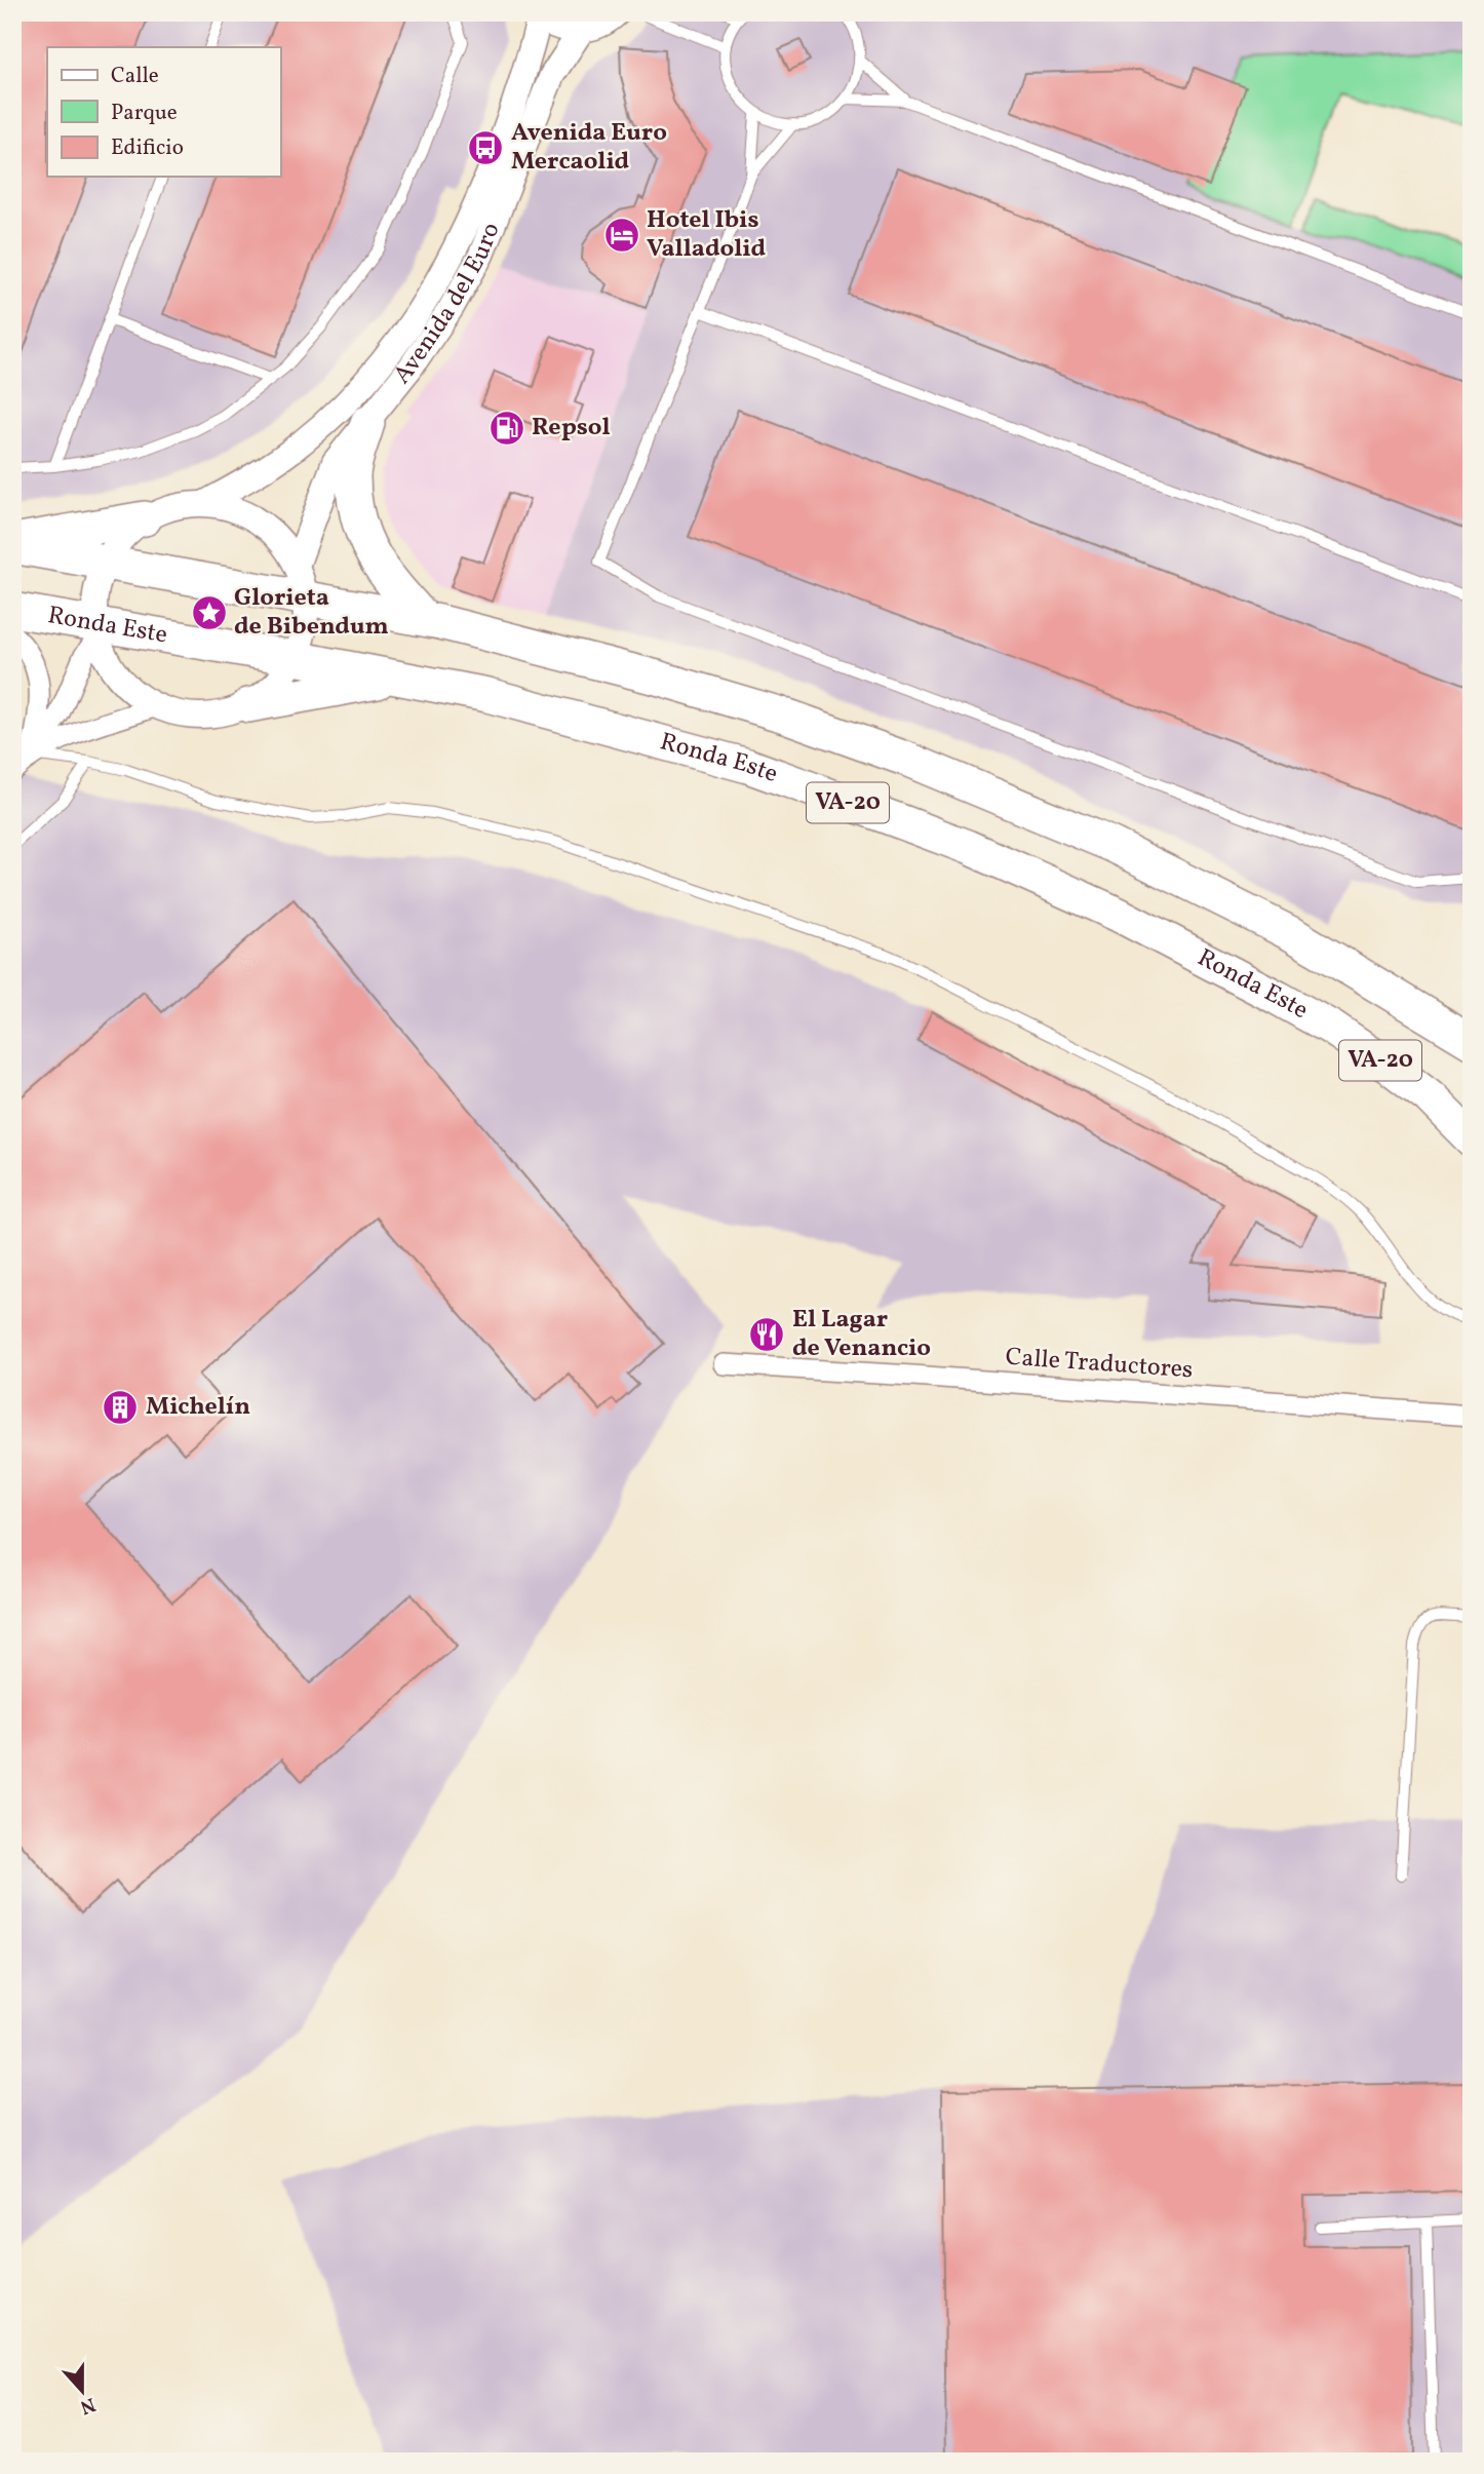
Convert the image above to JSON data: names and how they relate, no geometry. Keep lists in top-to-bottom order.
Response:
{
  "streets": {
    "highway": ["Ronda Este", "VA-20"],
    "street": ["Avenida del Euro", "Calle Traductores"]
  },
  "crossings": [
    ["Avenida del Euro", "Ronda Este"],
    ["Avenida del Euro", "VA-20"]
  ],
  "places": {
    "bus stop": ["Avenida Euro Mercaolid"],
    "hotel": ["Hotel Ibis Valladolid"],
    "fuel station": ["Repsol"],
    "place": ["Glorieta de Bibendum"],
    "restaurant": ["El Lagar de Venancio"],
    "building": ["Michelín"]
  },
  "legend": ["Calle", "Parque", "Edificio"],
  "north": "bottom"
}
